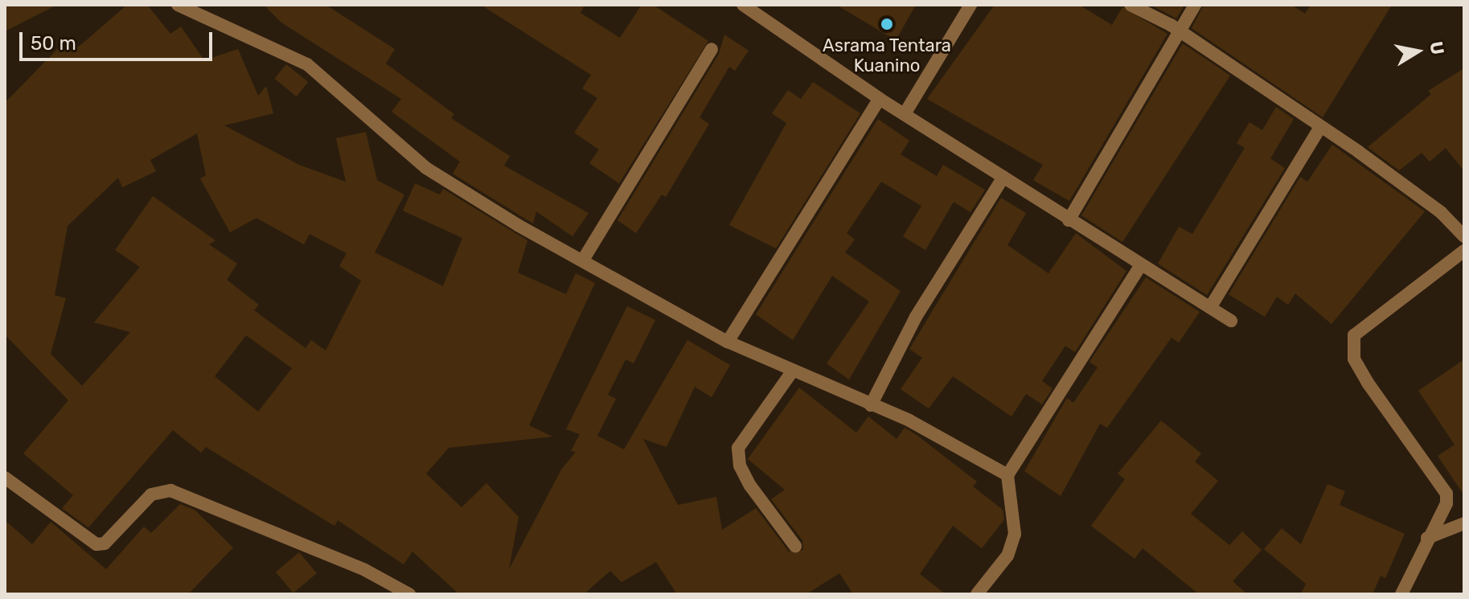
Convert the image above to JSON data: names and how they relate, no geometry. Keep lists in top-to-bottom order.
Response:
{
  "places": ["Asrama Tentara Kuanino"],
  "scale_bar": "50 m",
  "north": "right"
}
